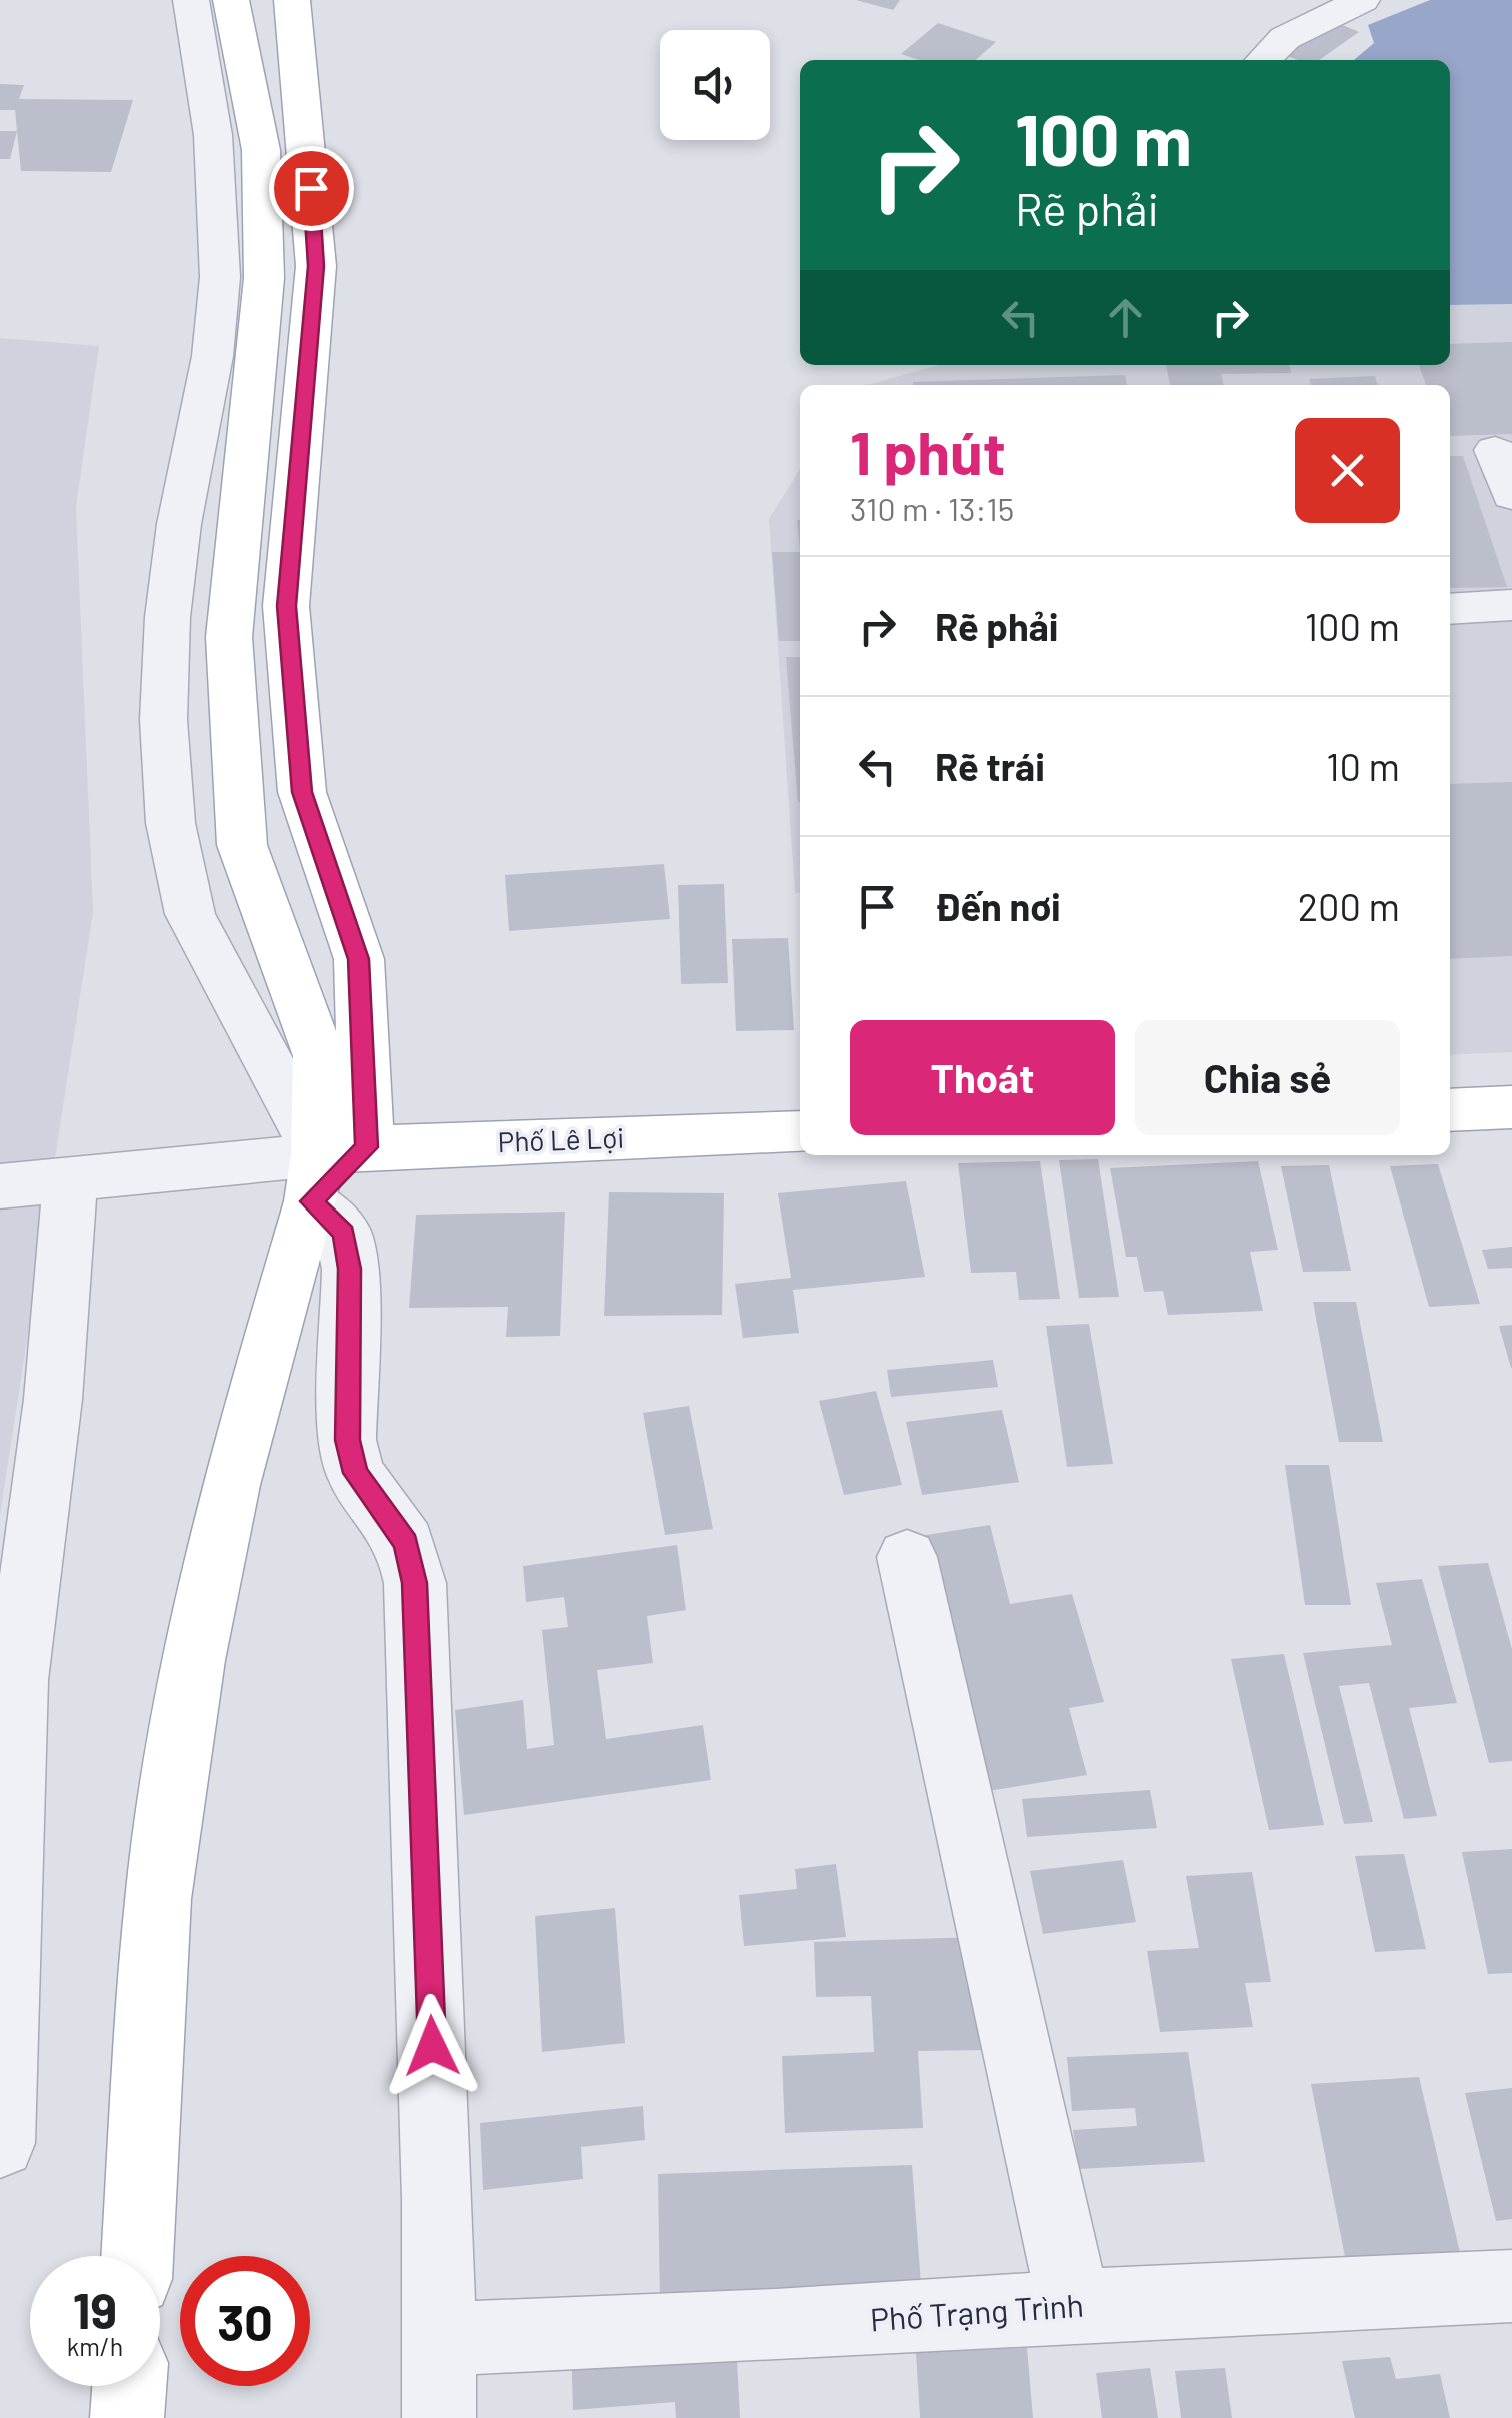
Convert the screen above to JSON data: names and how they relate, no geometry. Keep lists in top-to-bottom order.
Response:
{
  "streets": {
    "main road": ["Phố Lê Lợi"],
    "street": ["Phố Trạng Trình"]
  },
  "page": {
    "turn": ["100 m", "Rẽ phải"],
    "heading": ["1 phút", "310 m · 13:15"],
    "list": [
      {
        "name": "Rẽ phải",
        "value": "100 m"
      },
      {
        "name": "Rẽ trái",
        "value": "10 m"
      },
      {
        "name": "Đến nơi",
        "value": "200 m"
      }
    ],
    "buttons": ["Thoát", "Chia sẻ"],
    "speed": "19 km/h",
    "limit": "30"
  }
}
